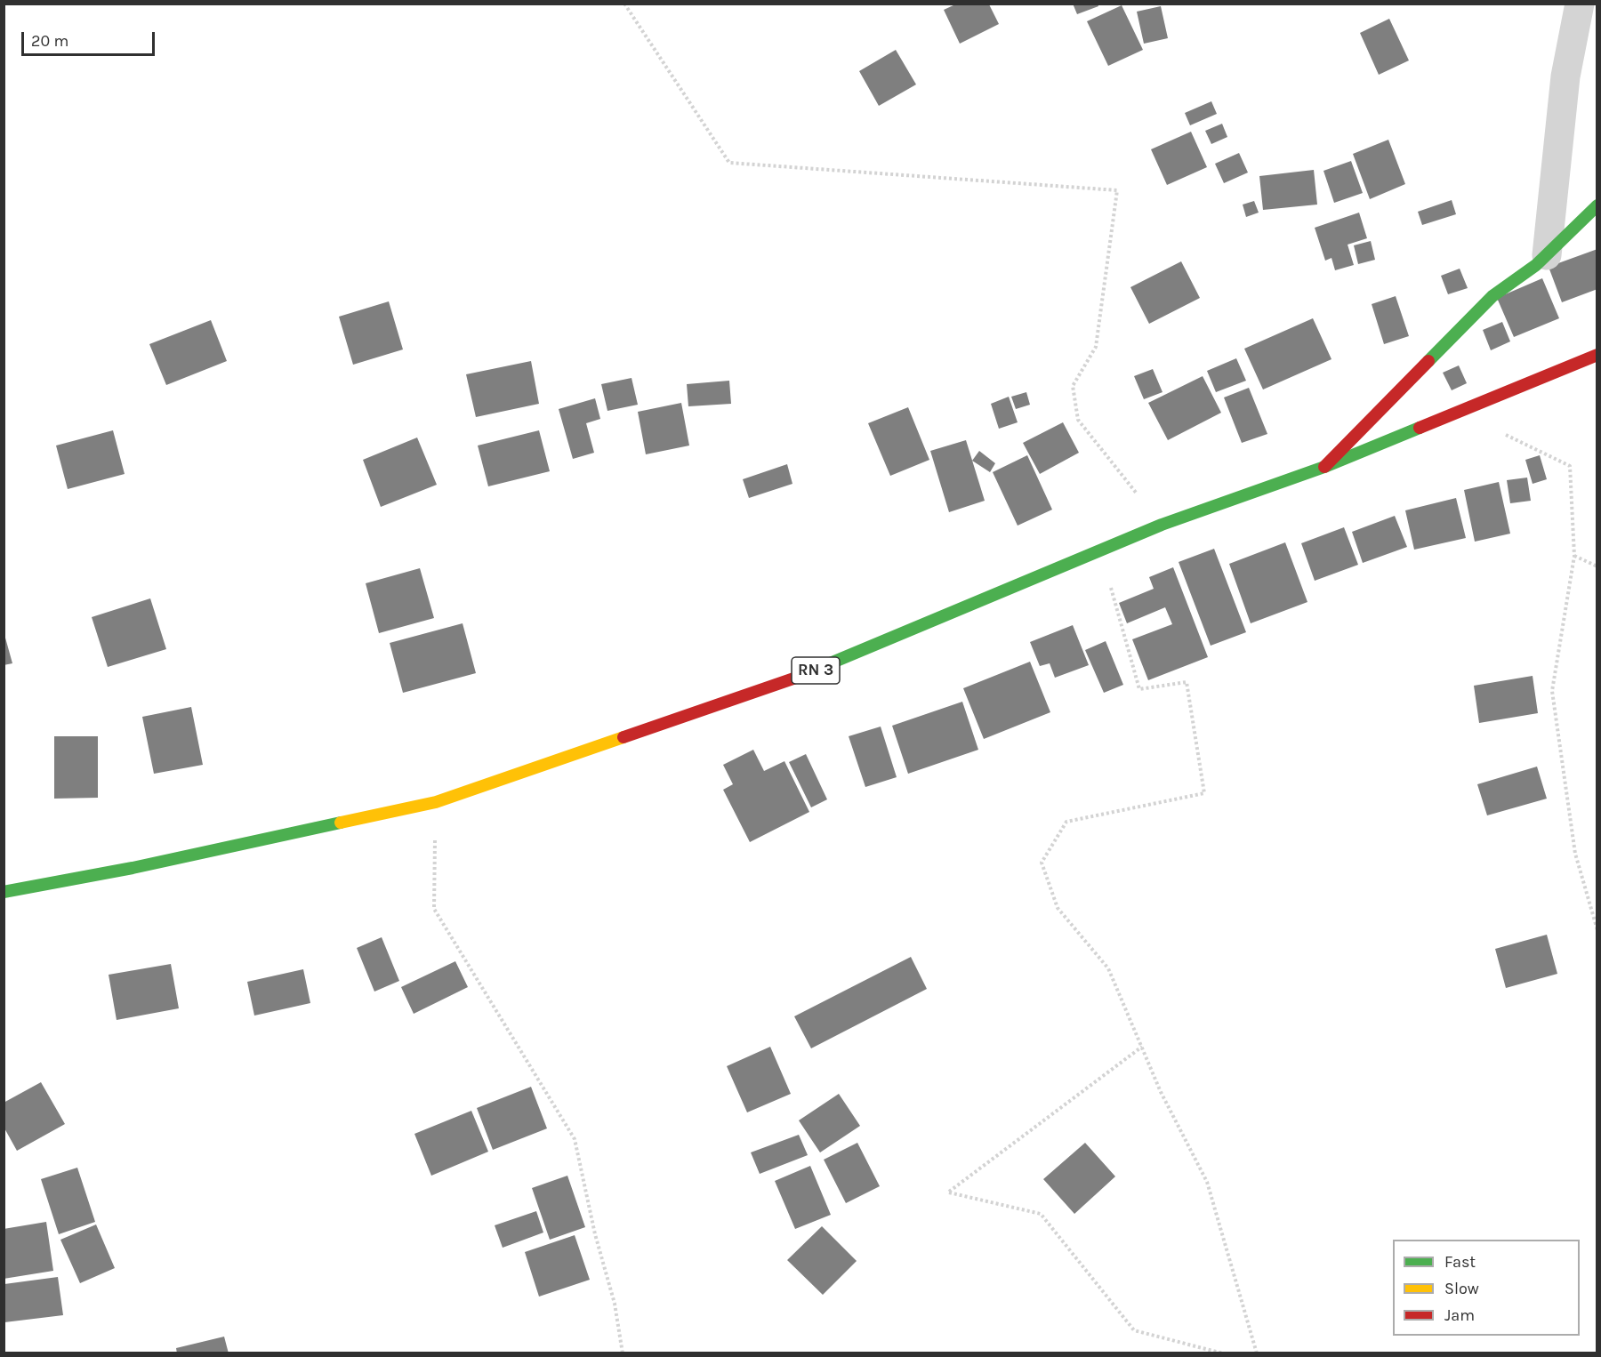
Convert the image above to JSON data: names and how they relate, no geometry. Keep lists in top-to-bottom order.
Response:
{
  "streets": {
    "main road": ["RN 3"]
  },
  "legend": ["Fast", "Slow", "Jam"],
  "scale_bar": "20 m"
}
